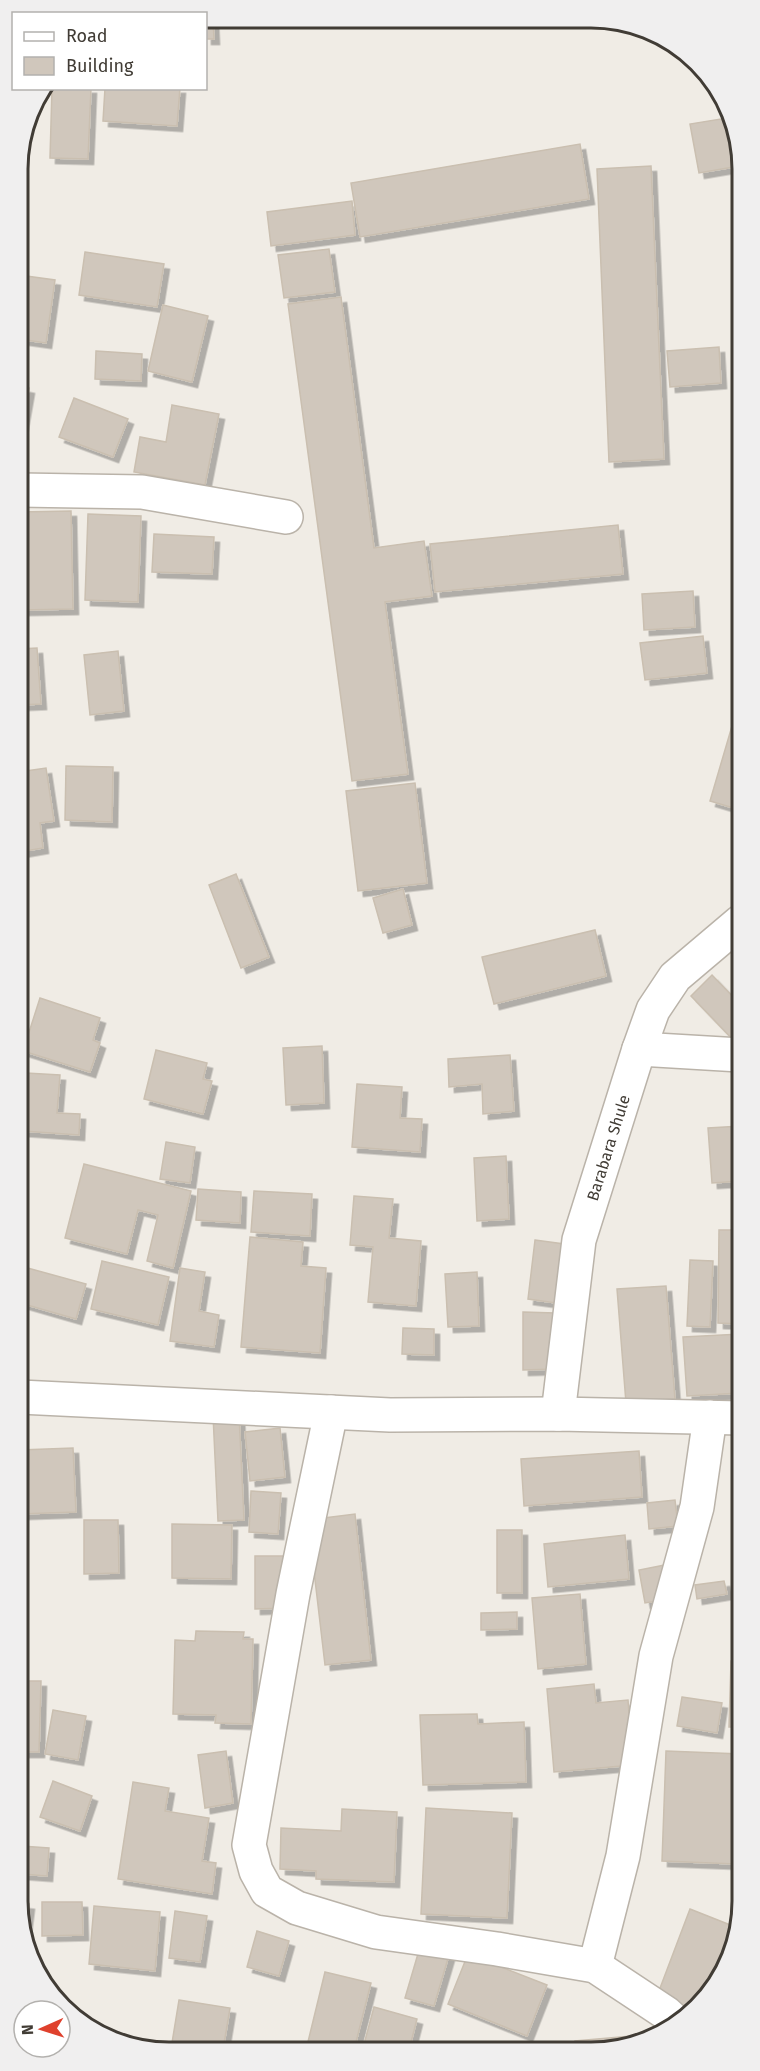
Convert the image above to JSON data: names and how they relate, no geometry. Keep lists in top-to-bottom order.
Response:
{
  "streets": {
    "street": ["Barabara Shule"]
  },
  "legend": ["Road", "Building"],
  "north": "left"
}
